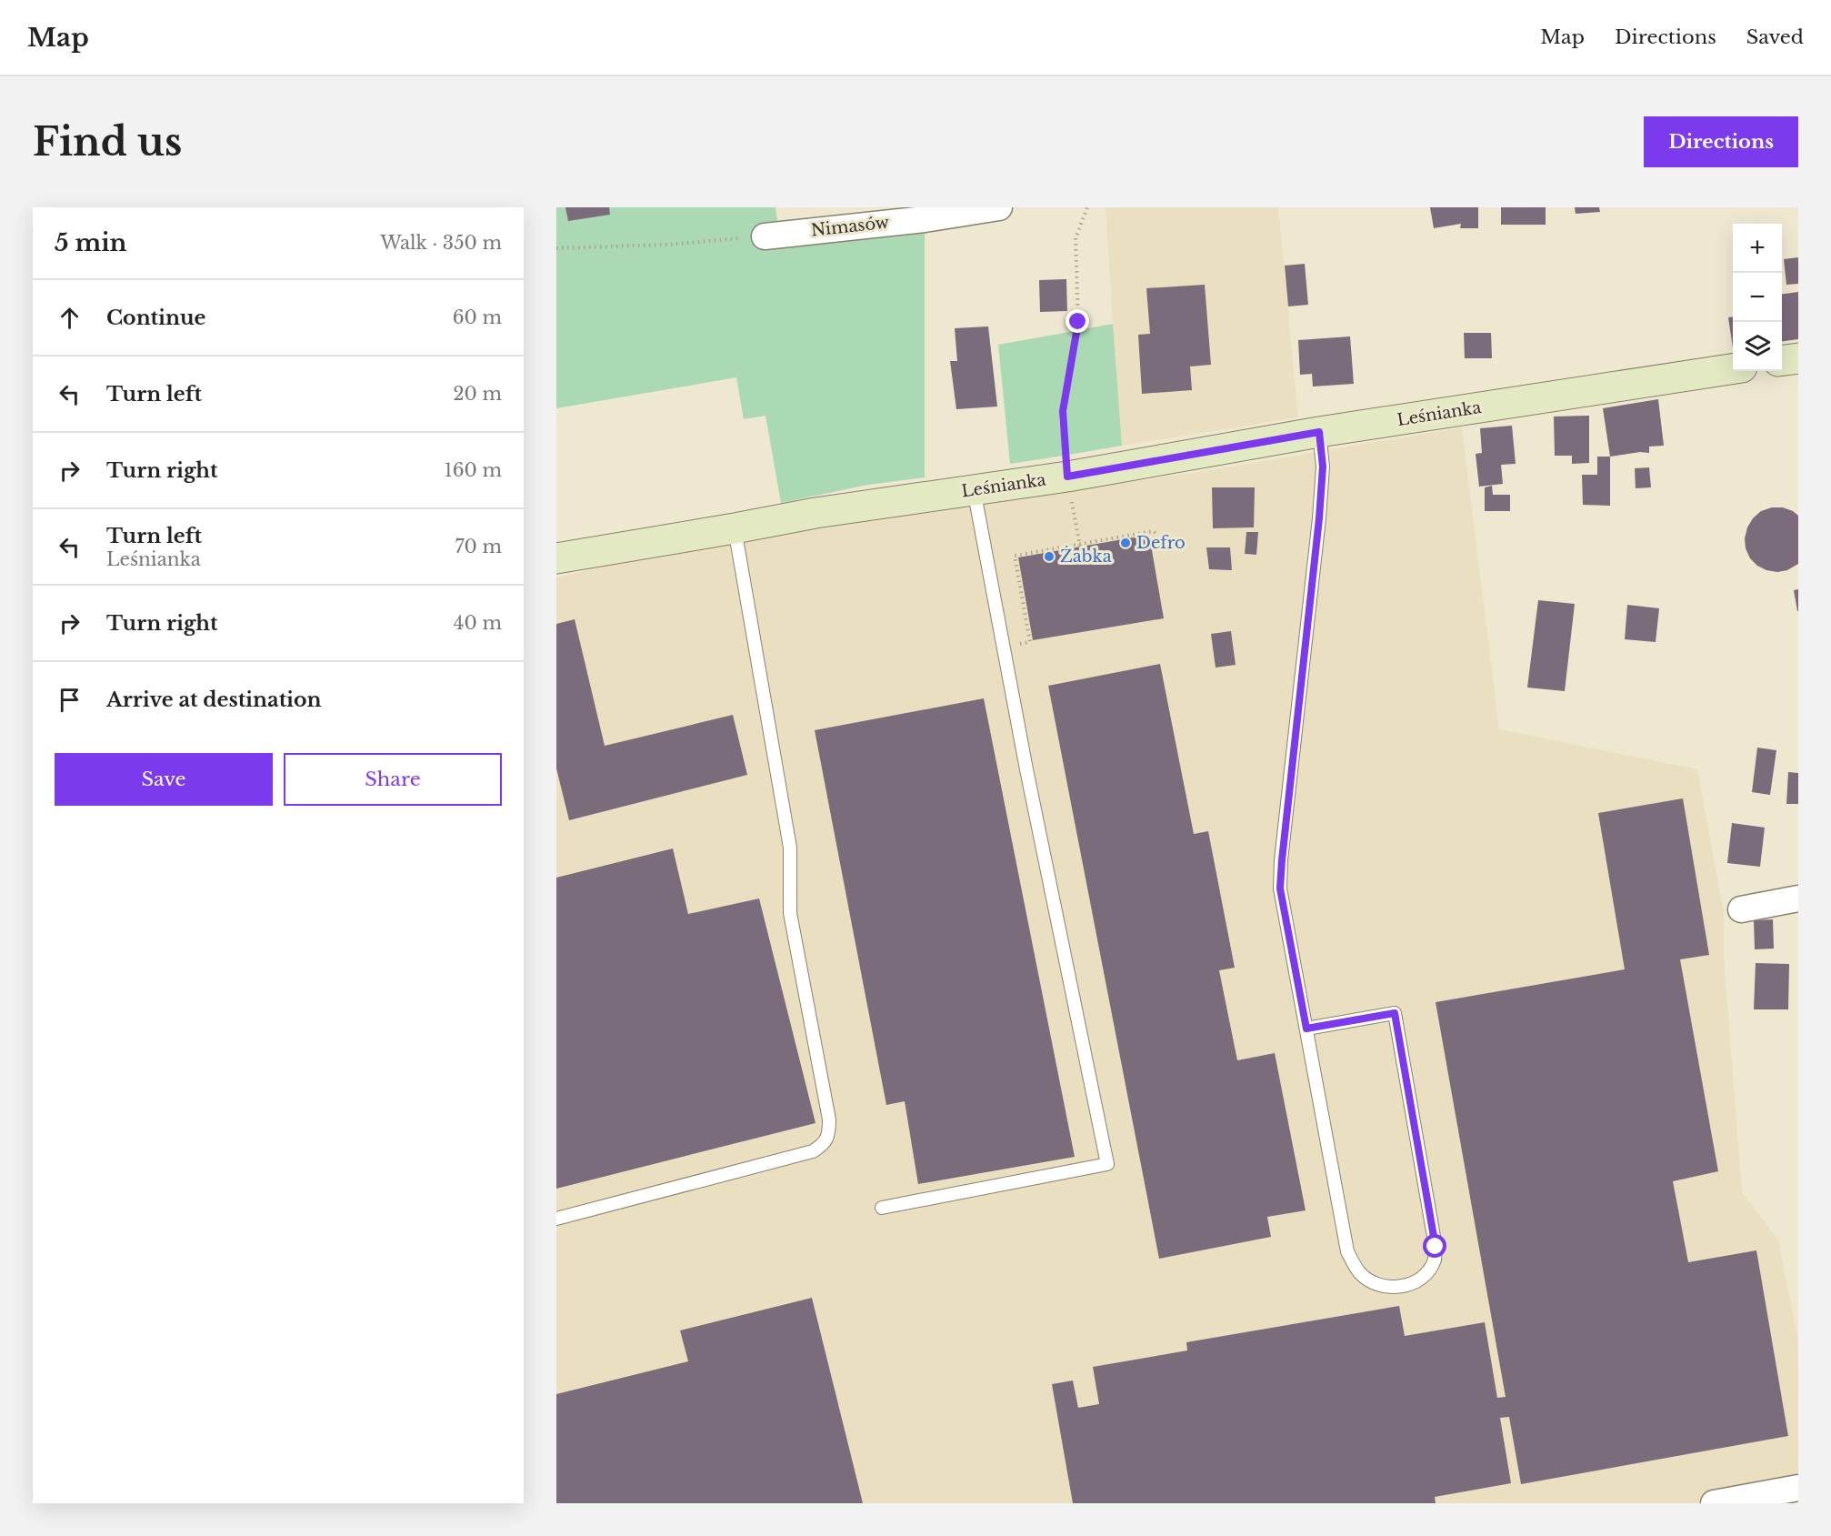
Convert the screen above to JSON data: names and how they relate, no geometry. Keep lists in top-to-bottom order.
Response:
{
  "streets": {
    "street": ["Nimasów", "Leśnianka"]
  },
  "places": ["Defro", "Żabka"],
  "page": {
    "header": "Map",
    "nav": ["Map", "Directions", "Saved"],
    "buttons": [
      "Directions",
      ["Save", "Share"]
    ],
    "title": "Find us",
    "heading": ["5 min", "Walk · 350 m"],
    "map_buttons": ["+", "−"],
    "list": [
      ["Continue", "60 m"],
      ["Turn left", "20 m"],
      ["Turn right", "160 m"],
      ["Turn left", "Leśnianka", "70 m"],
      ["Turn right", "40 m"],
      "Arrive at destination"
    ]
  }
}
